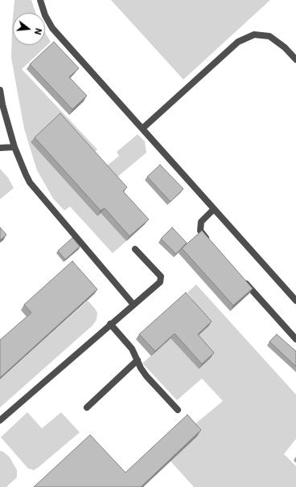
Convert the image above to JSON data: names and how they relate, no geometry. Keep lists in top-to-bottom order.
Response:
{
  "north": "right"
}
